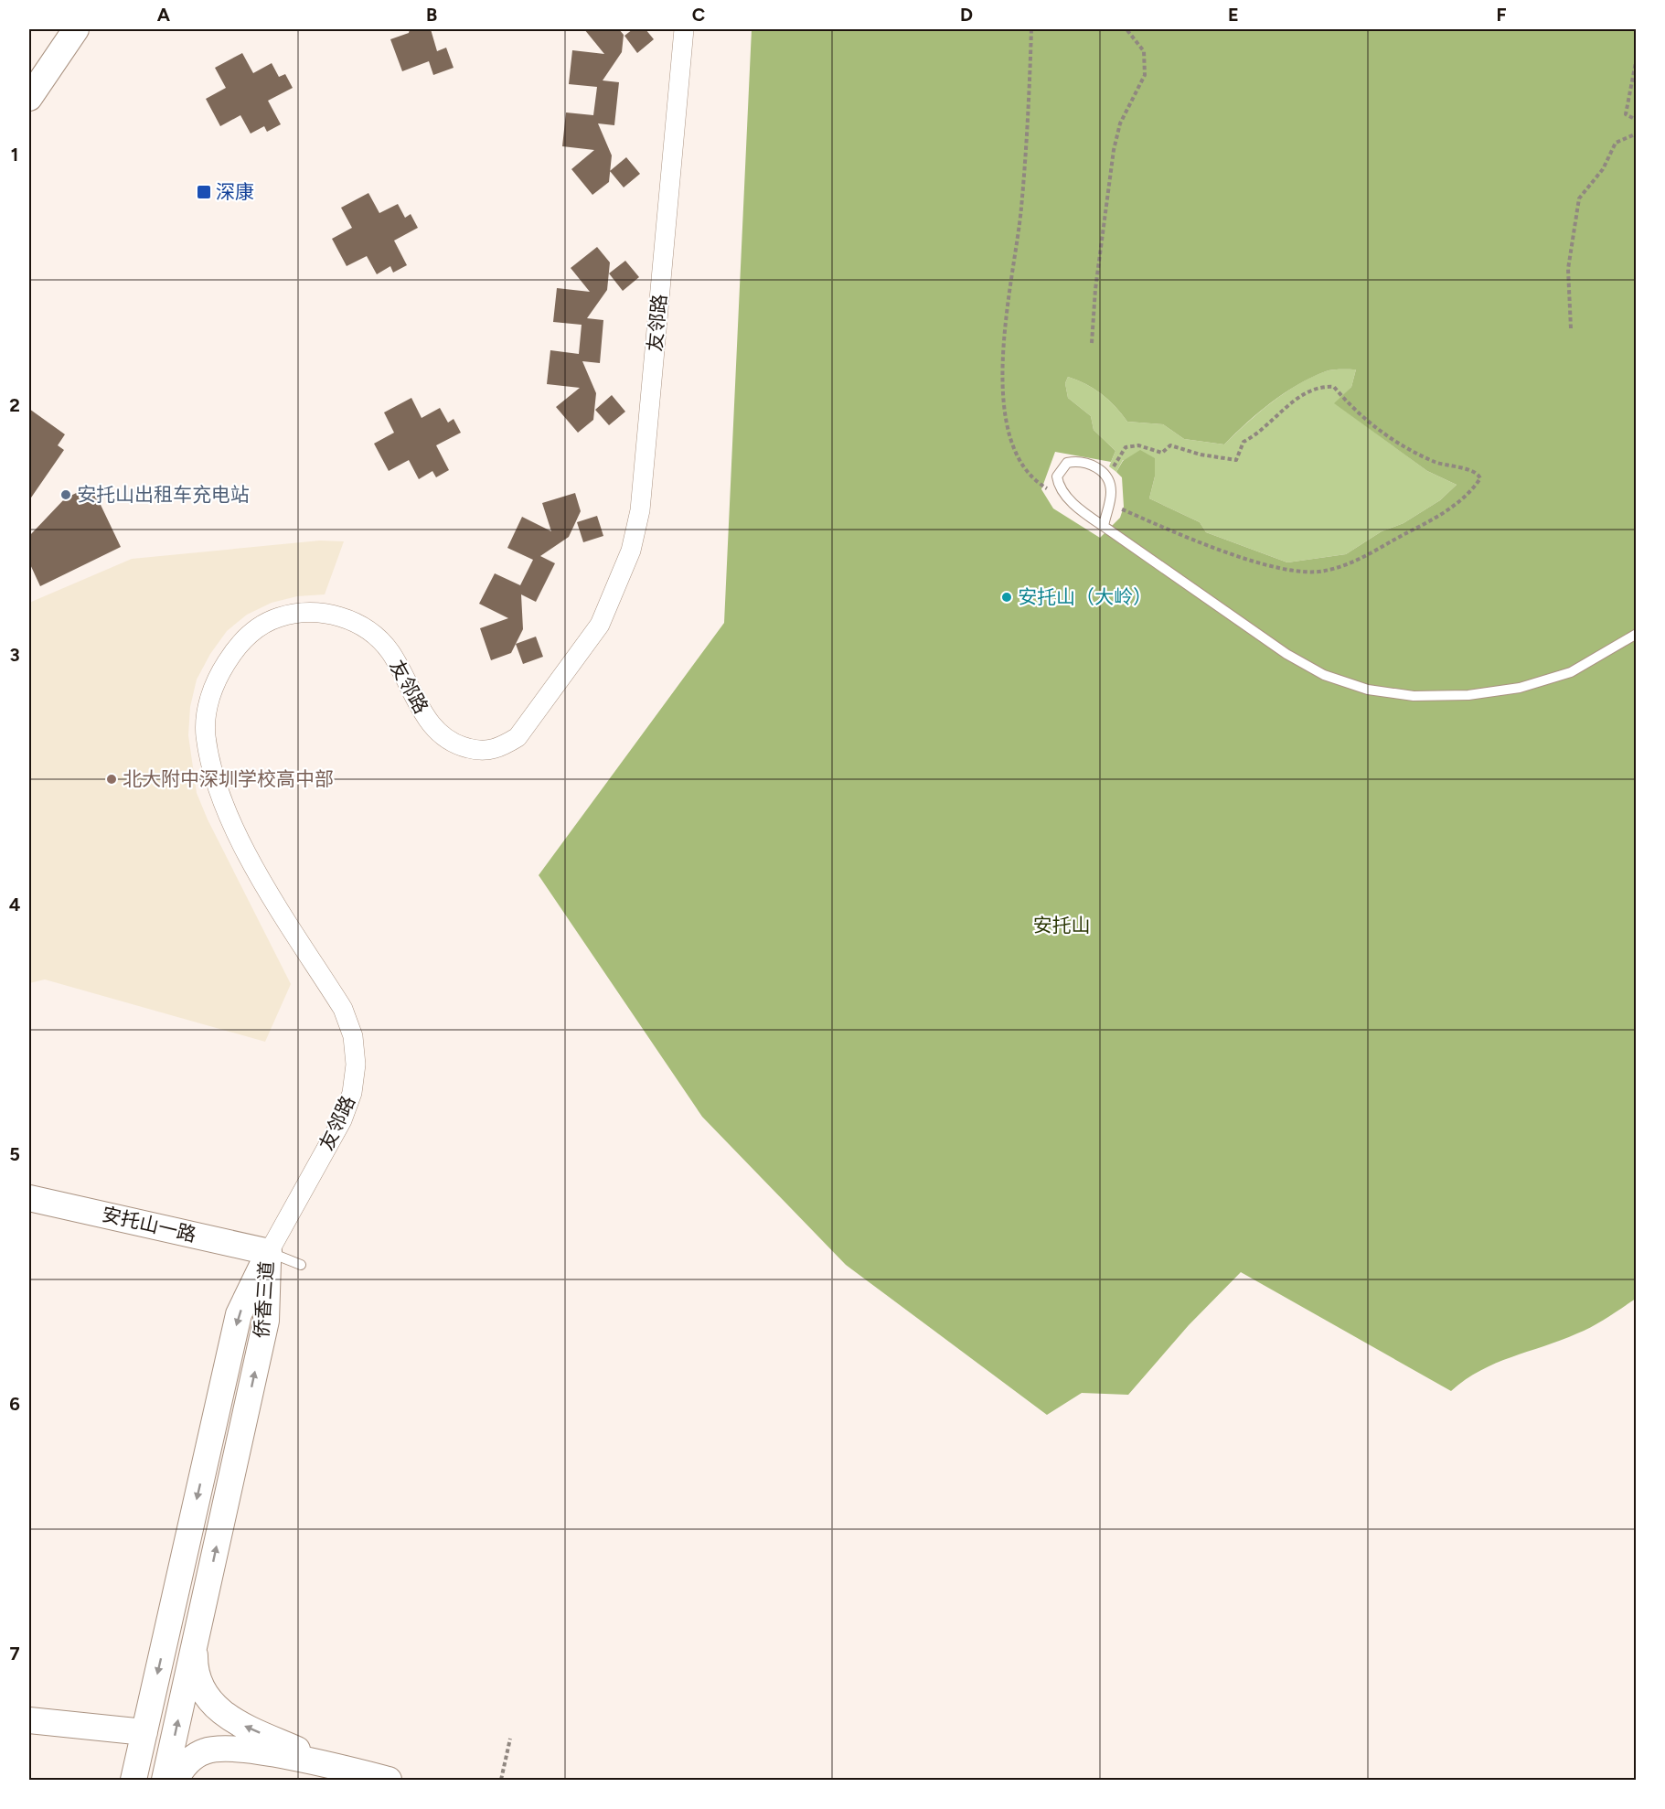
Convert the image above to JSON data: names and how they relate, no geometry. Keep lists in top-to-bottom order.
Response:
{
  "streets": {
    "street": ["友邻路", "安托山一路", "侨香三道"]
  },
  "crossings": [
    ["友邻路", "安托山一路"],
    ["友邻路", "侨香三道"],
    ["安托山一路", "侨香三道"]
  ],
  "parks": ["安托山"],
  "places": {
    "transit": ["深康"],
    "other": ["安托山出租车充电站", "安托山（大岭）", "北大附中深圳学校高中部"]
  },
  "grid": {
    "columns": [
      "A",
      "B",
      "C",
      "D",
      "E",
      "F"
    ],
    "rows": [
      "1",
      "2",
      "3",
      "4",
      "5",
      "6",
      "7"
    ]
  }
}
